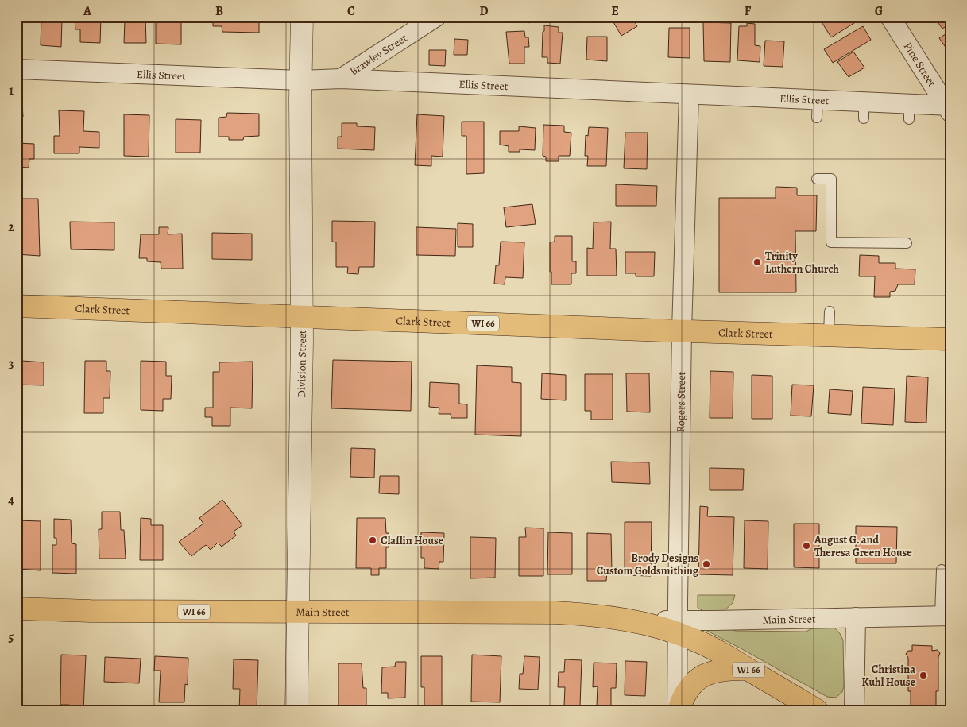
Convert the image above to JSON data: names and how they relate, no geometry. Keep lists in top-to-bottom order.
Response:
{
  "streets": {
    "main road": [
      "Clark Street",
      "WI 66",
      "Division Street",
      "Main Street"
    ],
    "street": [
      "Brawley Street",
      "Pine Street",
      "Ellis Street",
      "Rogers Street"
    ]
  },
  "crossings": [
    ["Brawley Street", "Ellis Street"],
    ["Pine Street", "Ellis Street"],
    ["Ellis Street", "Division Street"],
    ["Ellis Street", "Rogers Street"],
    ["Clark Street", "Division Street"],
    ["Clark Street", "Rogers Street"],
    ["WI 66", "Rogers Street"],
    ["WI 66", "Main Street"],
    ["Division Street", "Main Street"],
    ["Rogers Street", "Main Street"]
  ],
  "places": [
    "Trinity Luthern Church",
    "Claflin House",
    "August G. and Theresa Green House",
    "Brody Designs Custom Goldsmithing",
    "Christina Kuhl House"
  ],
  "grid": {
    "columns": [
      "A",
      "B",
      "C",
      "D",
      "E",
      "F",
      "G"
    ],
    "rows": [
      "1",
      "2",
      "3",
      "4",
      "5"
    ]
  }
}
